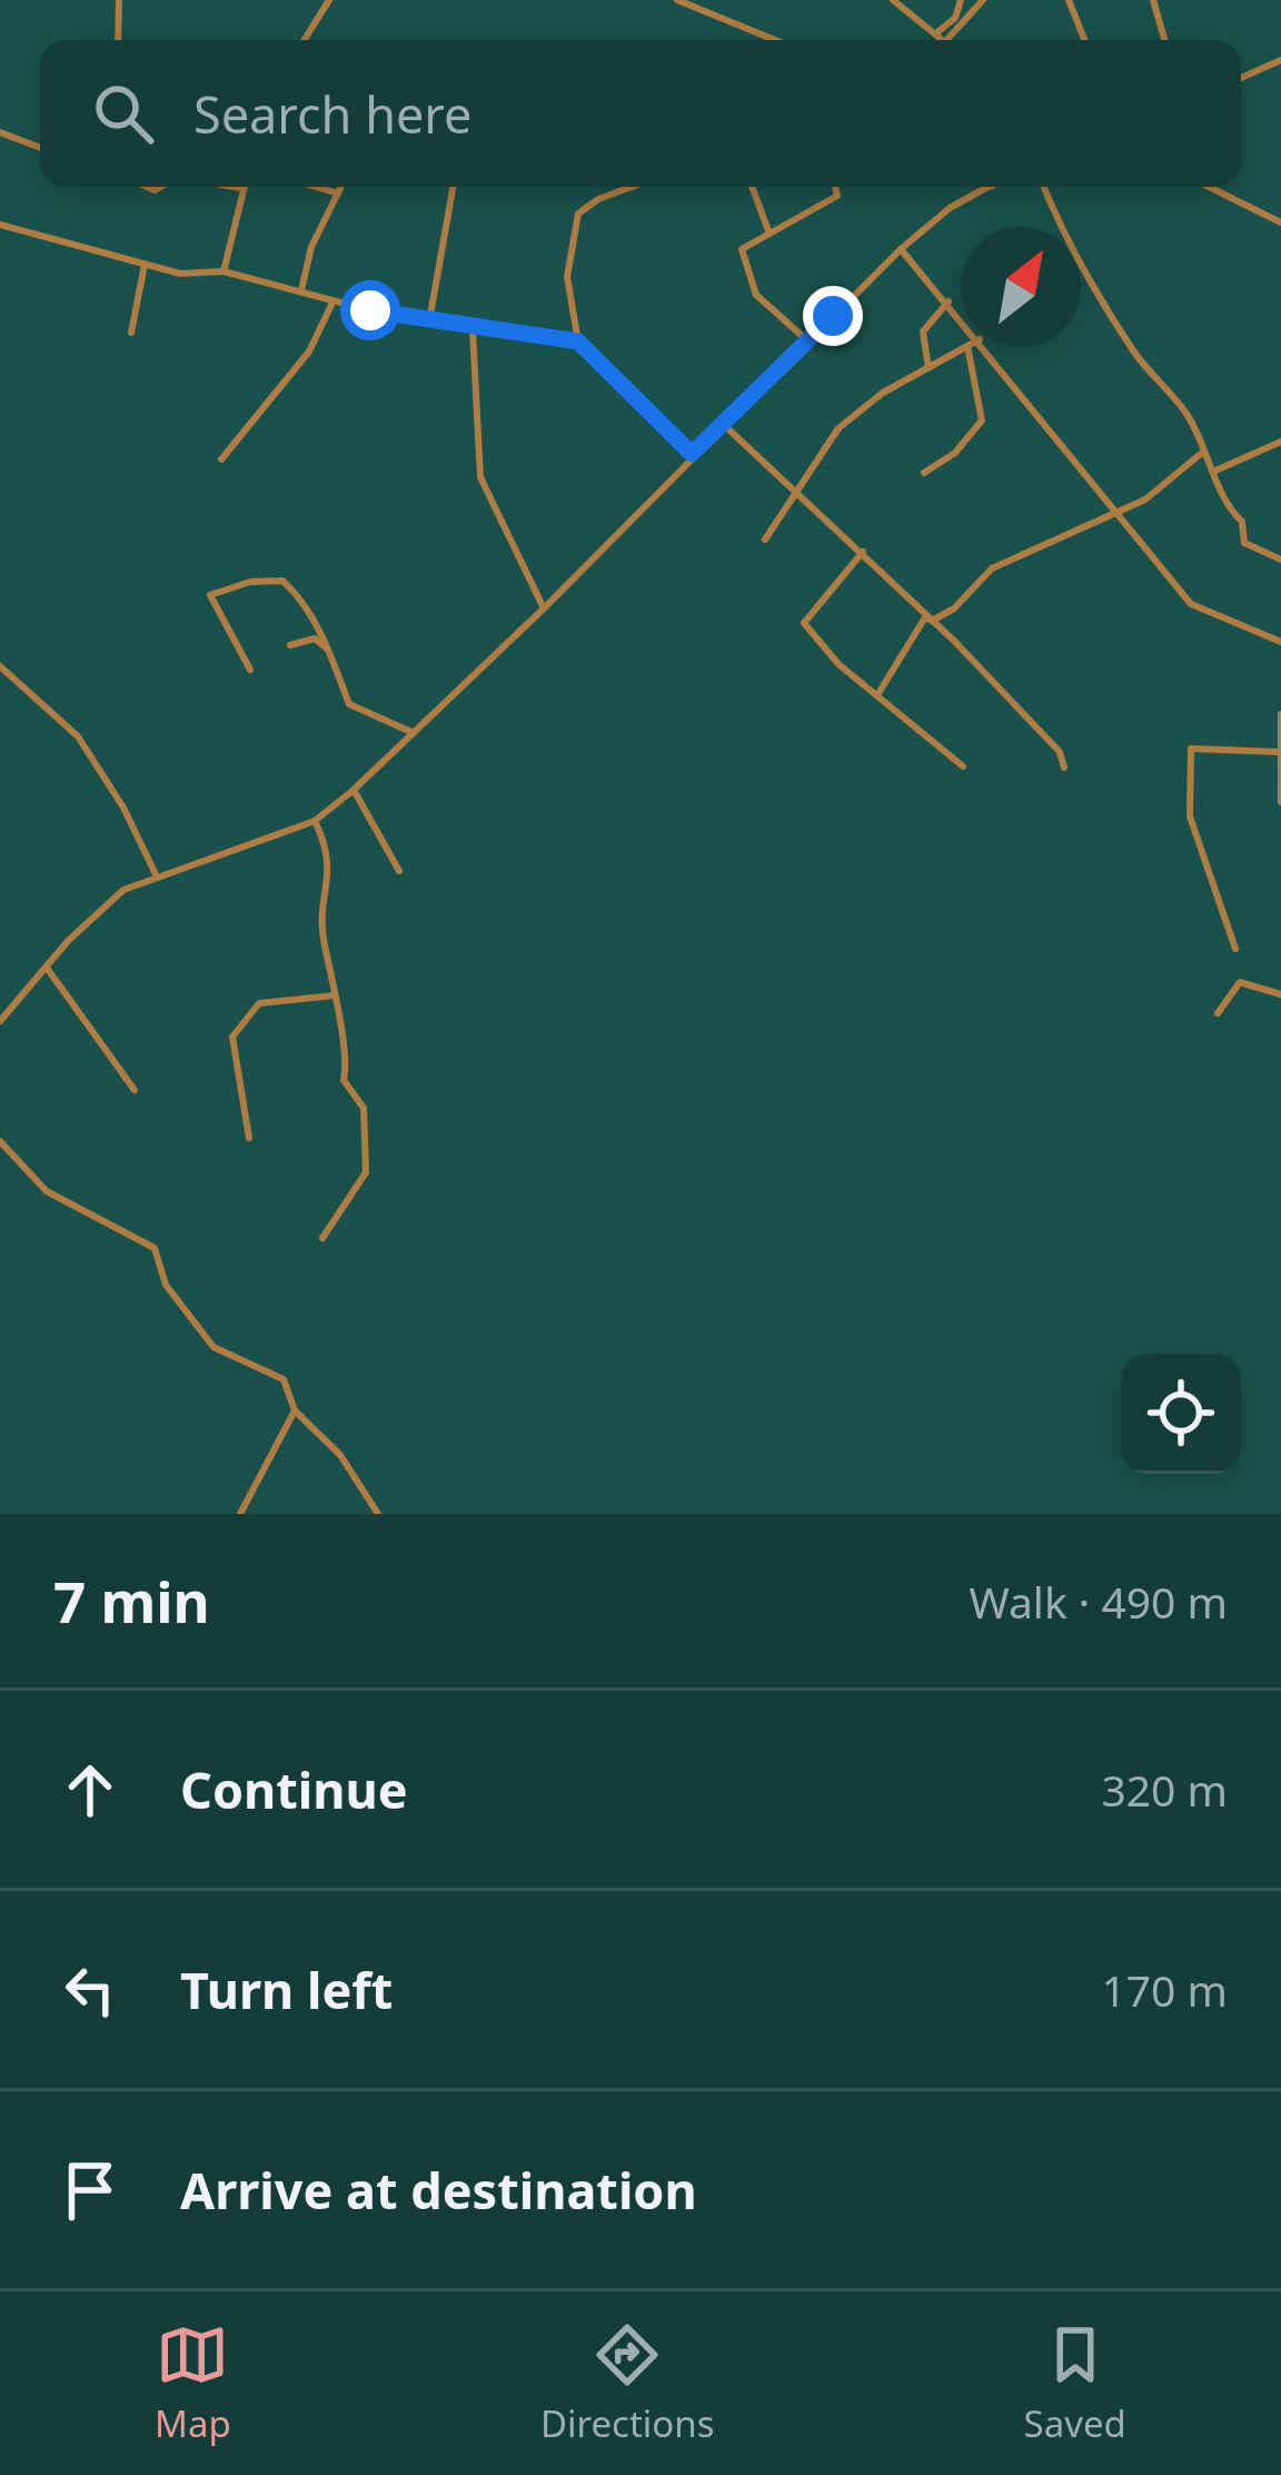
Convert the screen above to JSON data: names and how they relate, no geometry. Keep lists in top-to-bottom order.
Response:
{
  "north": "top right",
  "page": {
    "search": "Search here",
    "heading": ["7 min", "Walk · 490 m"],
    "list": [
      ["Continue", "320 m"],
      ["Turn left", "170 m"],
      "Arrive at destination"
    ],
    "nav": ["Map", "Directions", "Saved"]
  }
}
